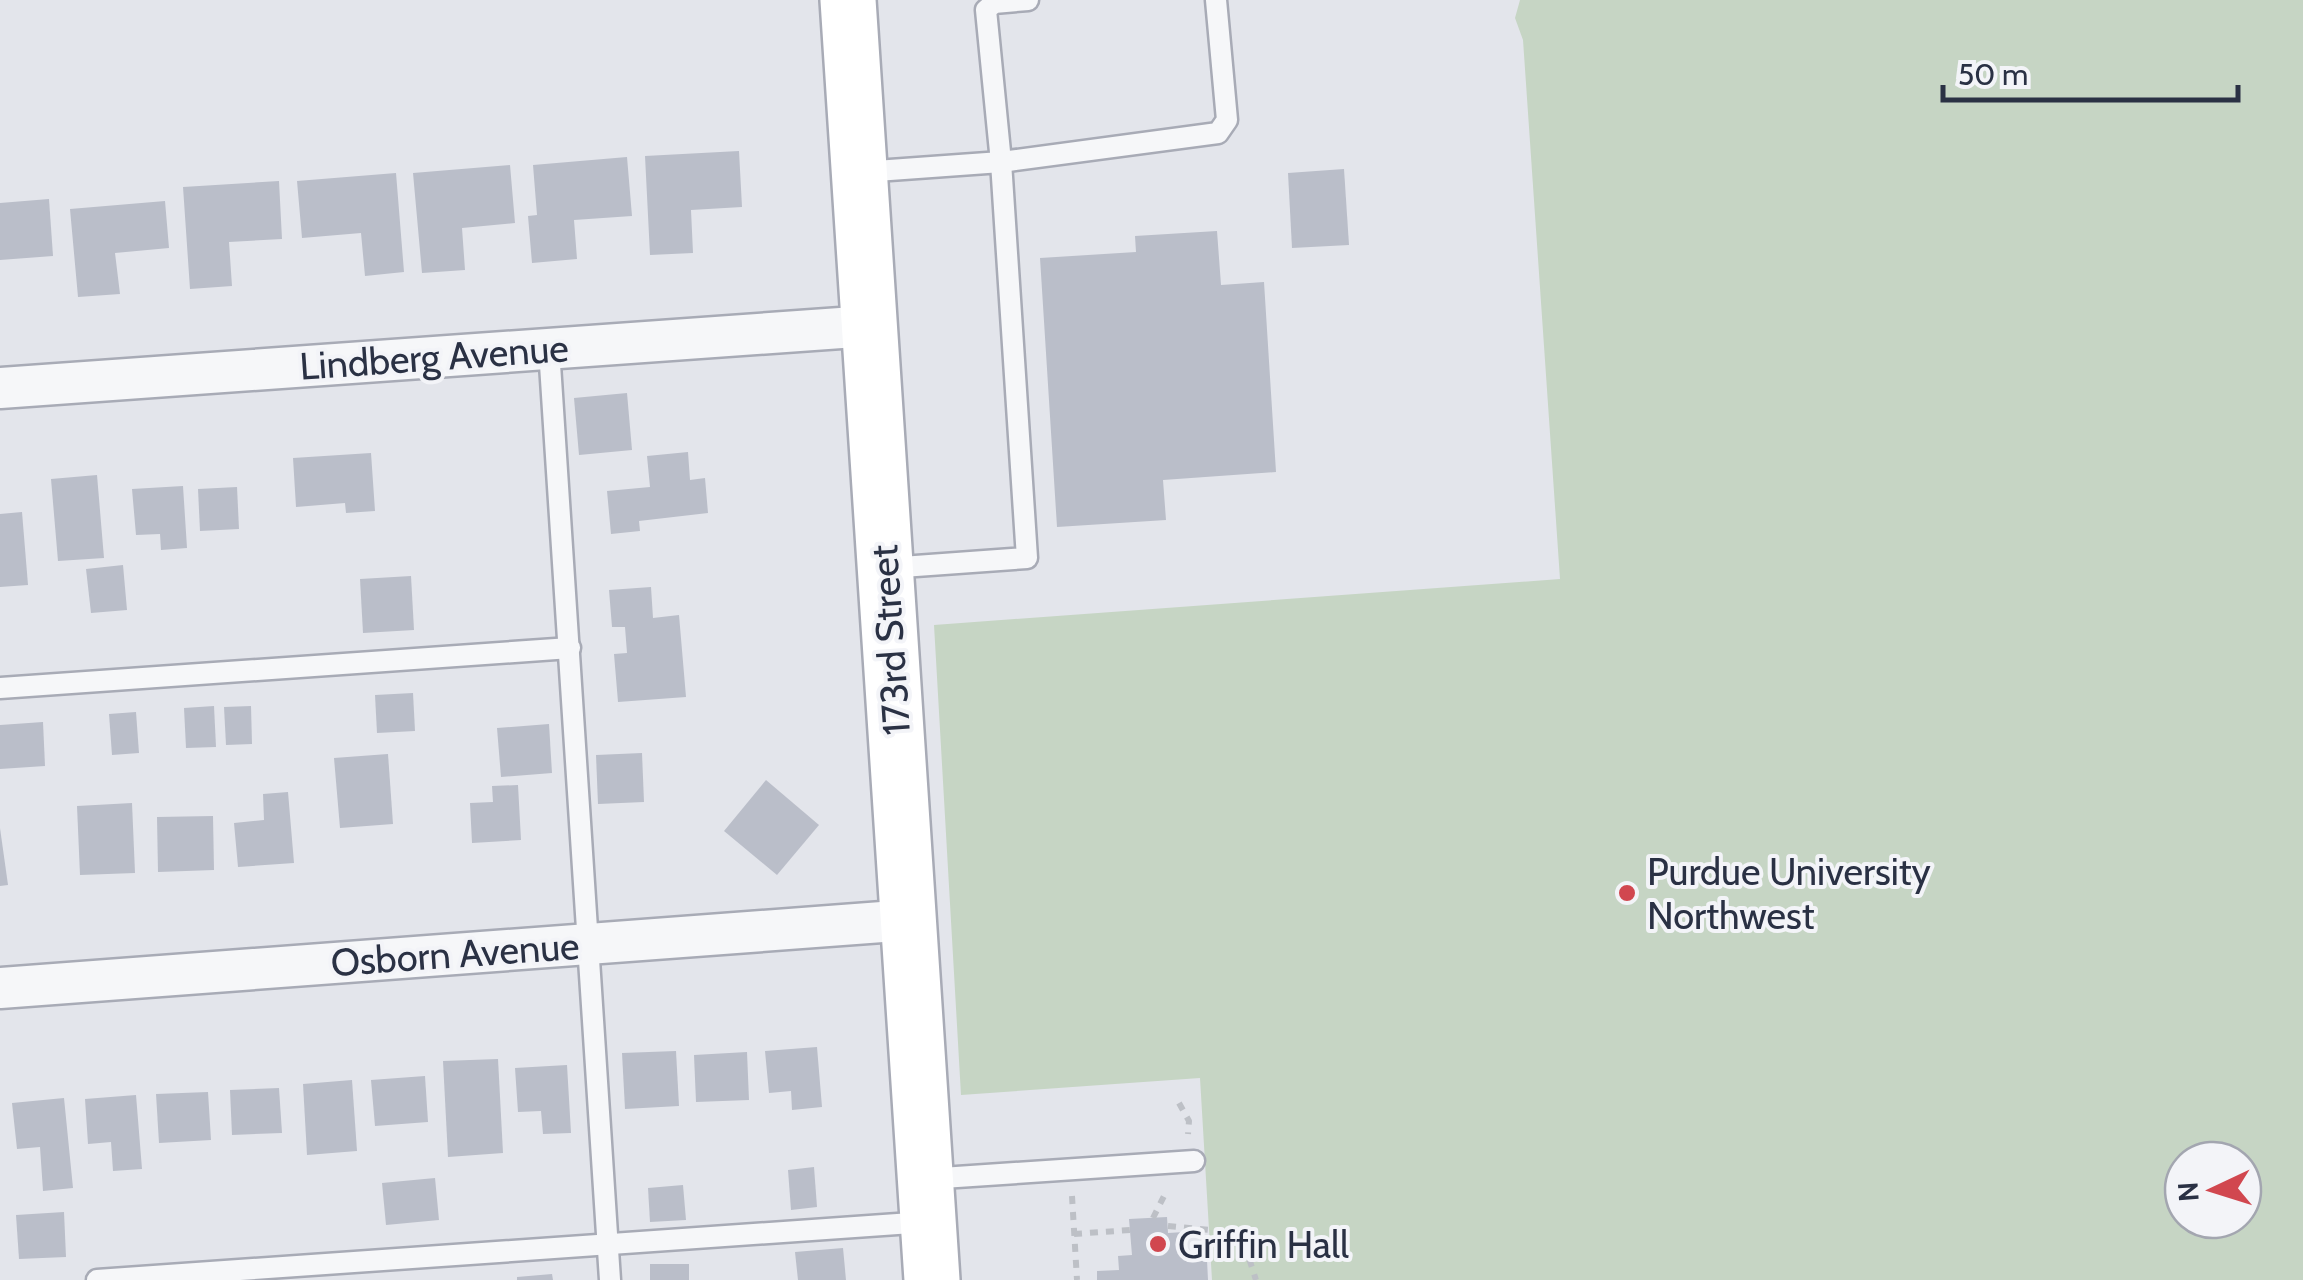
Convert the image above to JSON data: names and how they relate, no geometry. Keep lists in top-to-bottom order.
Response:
{
  "streets": {
    "street": ["Lindberg Avenue", "173rd Street", "Osborn Avenue"]
  },
  "crossings": [
    ["Lindberg Avenue", "173rd Street"],
    ["173rd Street", "Osborn Avenue"]
  ],
  "places": ["Purdue University Northwest", "Griffin Hall"],
  "scale_bar": "50 m",
  "north": "left"
}
